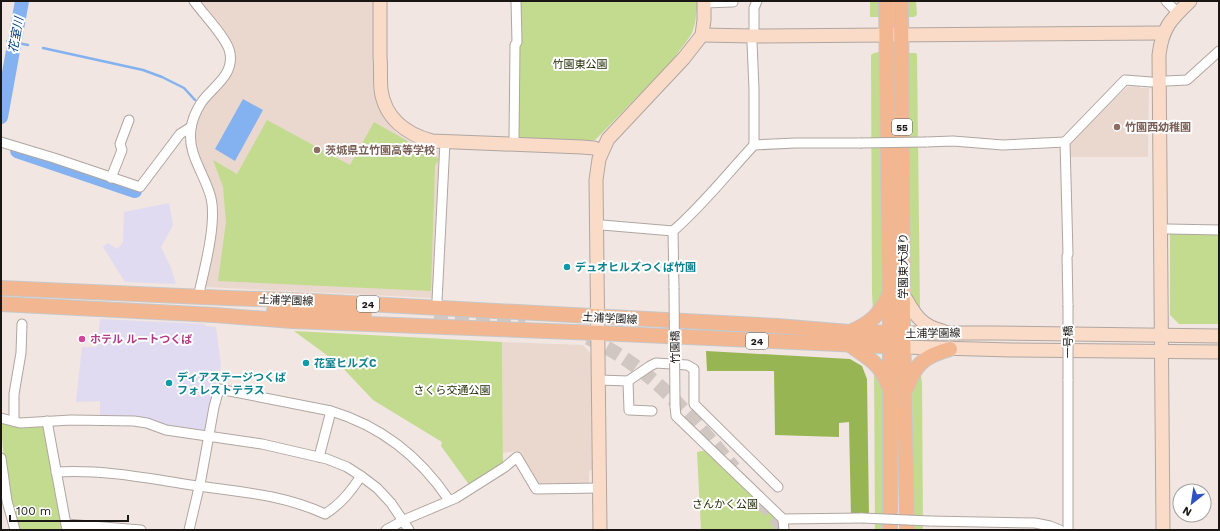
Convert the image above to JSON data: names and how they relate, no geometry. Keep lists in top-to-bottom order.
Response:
{
  "streets": {
    "main road": [
      "55",
      "学園東大通り",
      "土浦学園線",
      "24"
    ],
    "street": ["一号橋", "竹園橋"]
  },
  "crossings": [
    ["学園東大通り", "土浦学園線"],
    ["土浦学園線", "24"]
  ],
  "water": ["花室川"],
  "parks": ["竹園東公園", "さくら交通公園", "さんかく公園"],
  "places": [
    "竹園西幼稚園",
    "茨城県立竹園高等学校",
    "デュオヒルズつくば竹園",
    "ホテル ルートつくば",
    "花室ヒルズC",
    "ディアステージつくば フォレストテラス"
  ],
  "scale_bar": "100 m",
  "north": "bottom left"
}
